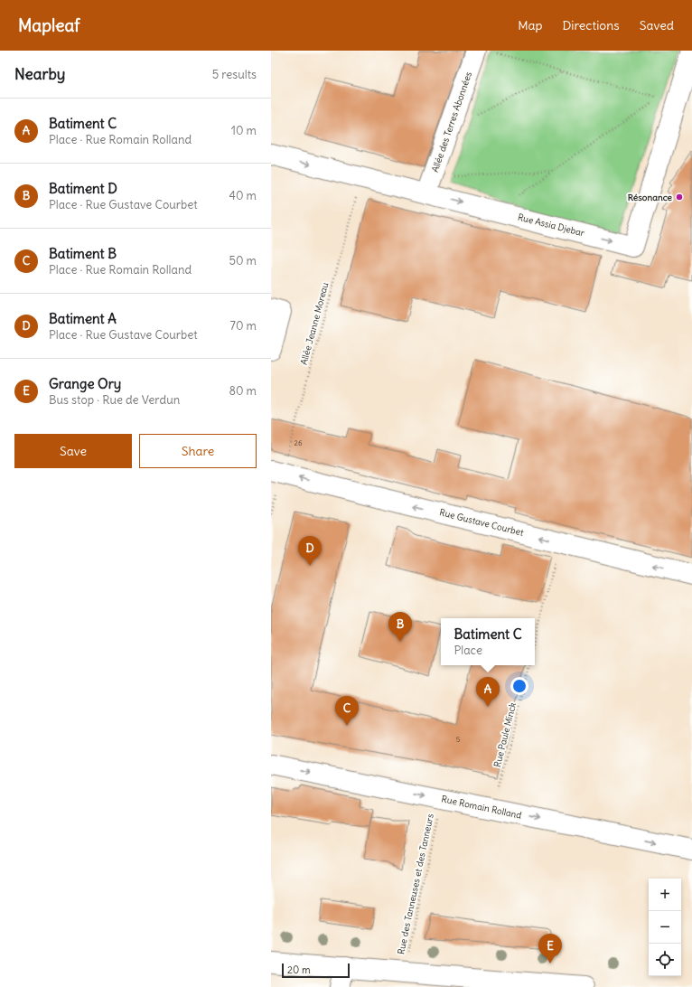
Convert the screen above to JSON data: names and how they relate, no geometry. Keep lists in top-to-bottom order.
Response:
{
  "streets": {
    "street": [
      "Allée des Terres Abonnées",
      "Rue Assia Djebar",
      "Rue Gustave Courbet",
      "Rue Romain Rolland"
    ],
    "path": ["Allée Jeanne Moreau", "Rue Paule Minck", "Rue des Tanneuses et des Tanneurs"]
  },
  "crossings": [
    ["Allée des Terres Abonnées", "Rue Assia Djebar"],
    ["Rue Assia Djebar", "Allée Jeanne Moreau"],
    ["Allée Jeanne Moreau", "Rue Gustave Courbet"],
    ["Rue Paule Minck", "Rue Romain Rolland"],
    ["Rue Romain Rolland", "Rue des Tanneuses et des Tanneurs"]
  ],
  "one_way": ["Rue Gustave Courbet"],
  "places": ["Résonance"],
  "house_numbers": ["26", "5"],
  "scale_bar": "20 m",
  "page": {
    "header": "Mapleaf",
    "nav": ["Map", "Directions", "Saved"],
    "heading": ["Nearby", "5 results"],
    "list": [
      {
        "mark": "A",
        "name": "Batiment C",
        "note": "Place · Rue Romain Rolland",
        "value": "10 m"
      },
      {
        "mark": "B",
        "name": "Batiment D",
        "note": "Place · Rue Gustave Courbet",
        "value": "40 m"
      },
      {
        "mark": "C",
        "name": "Batiment B",
        "note": "Place · Rue Romain Rolland",
        "value": "50 m"
      },
      {
        "mark": "D",
        "name": "Batiment A",
        "note": "Place · Rue Gustave Courbet",
        "value": "70 m"
      },
      {
        "mark": "E",
        "name": "Grange Ory",
        "note": "Bus stop · Rue de Verdun",
        "value": "80 m"
      }
    ],
    "buttons": ["Save", "Share"],
    "pins": [
      "D",
      "B",
      "A",
      "C",
      "E"
    ],
    "popup": ["Batiment C", "Place"],
    "map_buttons": ["+", "−"],
    "scale": "20 m"
  }
}
